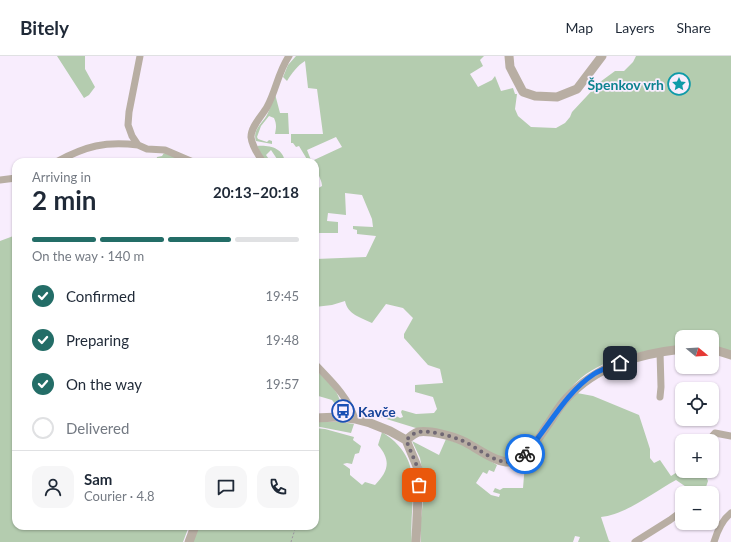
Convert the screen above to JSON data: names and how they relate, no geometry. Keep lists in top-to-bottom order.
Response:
{
  "places": {
    "place": ["Špenkov vrh"],
    "bus stop": ["Kavče"]
  },
  "north": "right",
  "page": {
    "header": "Bitely",
    "nav": ["Map", "Layers", "Share"],
    "heading": ["2 min", "Arriving in", "20:13–20:18"],
    "panel": ["Sam", "Courier · 4.8"],
    "bar": "On the way · 140 m",
    "list": [
      ["Confirmed", "19:45"],
      ["Preparing", "19:48"],
      ["On the way", "19:57"],
      "Delivered"
    ],
    "map_buttons": ["+", "−"]
  }
}
